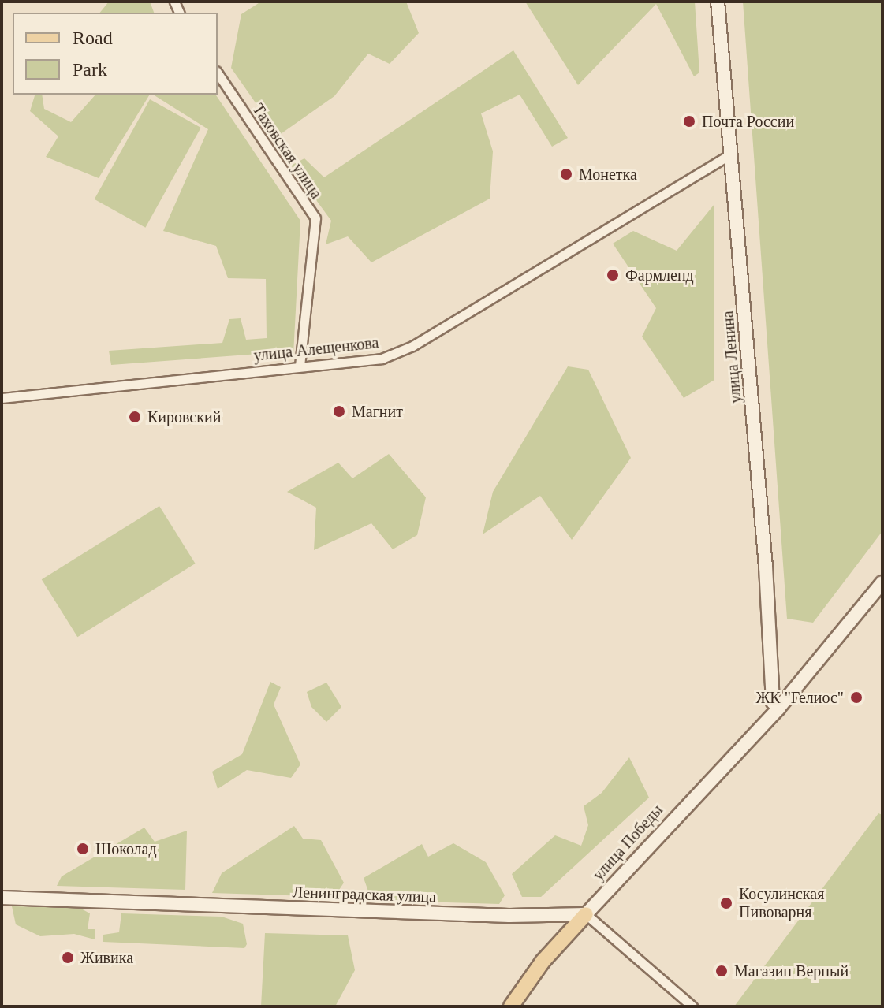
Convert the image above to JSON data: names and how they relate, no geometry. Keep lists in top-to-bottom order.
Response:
{
  "streets": {
    "main road": ["улица Ленина", "улица Победы", "Ленинградская улица"],
    "street": ["Таховская улица", "улица Алещенкова"]
  },
  "crossings": [
    ["Таховская улица", "улица Алещенкова"],
    ["улица Алещенкова", "улица Ленина"],
    ["улица Ленина", "улица Победы"],
    ["улица Победы", "Ленинградская улица"]
  ],
  "places": [
    "Почта России",
    "Монетка",
    "Фармленд",
    "Магнит",
    "Кировский",
    "ЖК \"Гелиос\"",
    "Шоколад",
    "Косулинская Пивоварня",
    "Живика",
    "Магазин Верный"
  ],
  "legend": ["Road", "Park"]
}
